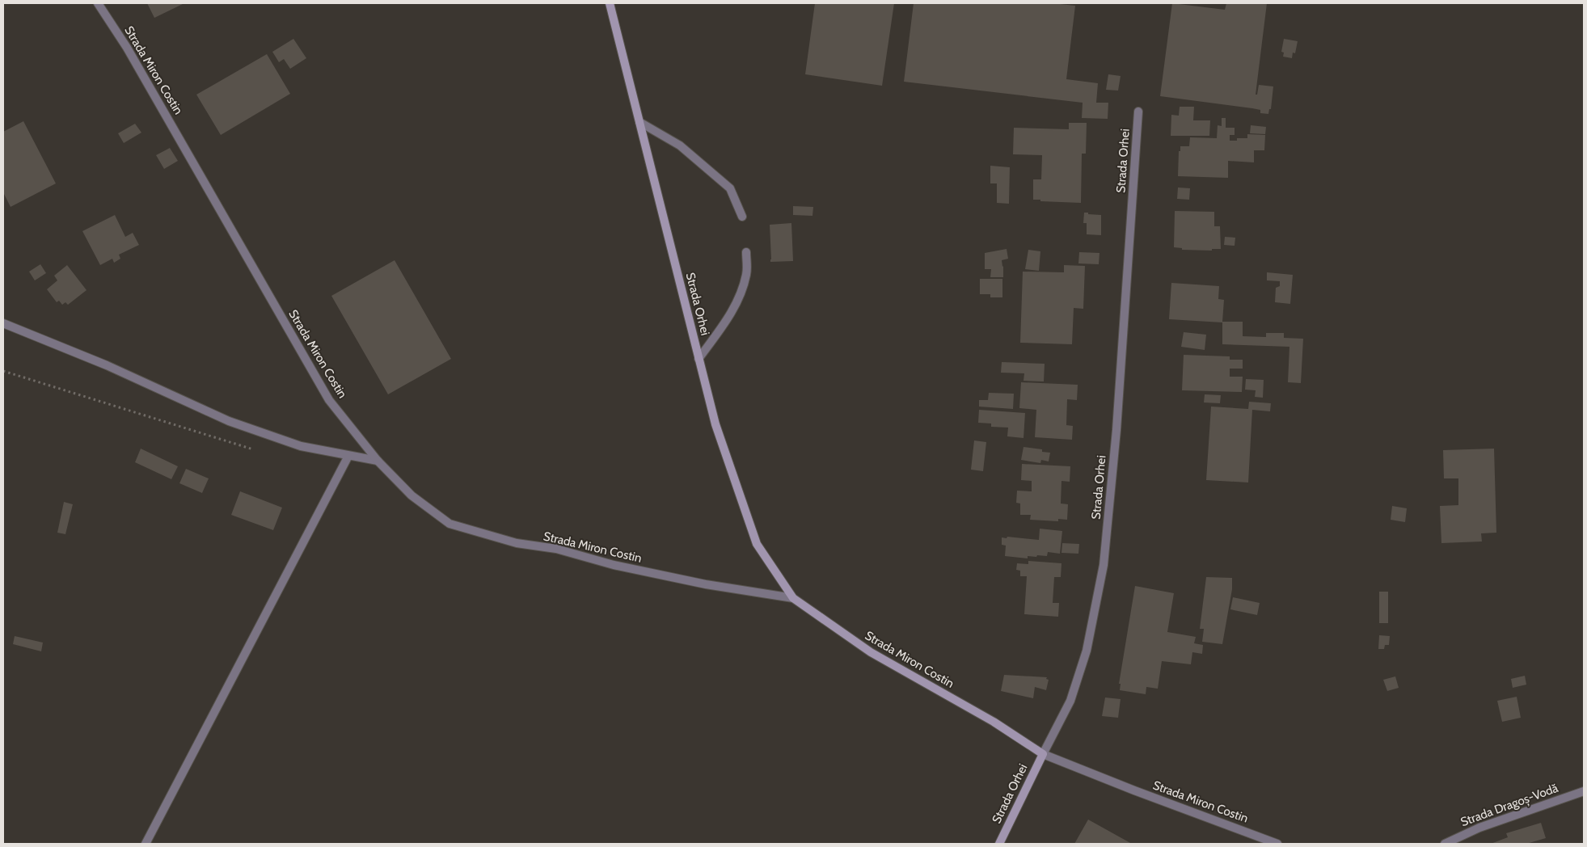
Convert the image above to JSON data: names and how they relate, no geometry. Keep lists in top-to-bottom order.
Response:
{
  "streets": {
    "main road": ["Strada Miron Costin", "Strada Orhei"],
    "street": ["Strada Dragoș-Vodă"]
  },
  "crossings": [
    ["Strada Miron Costin", "Strada Orhei"]
  ]
}
